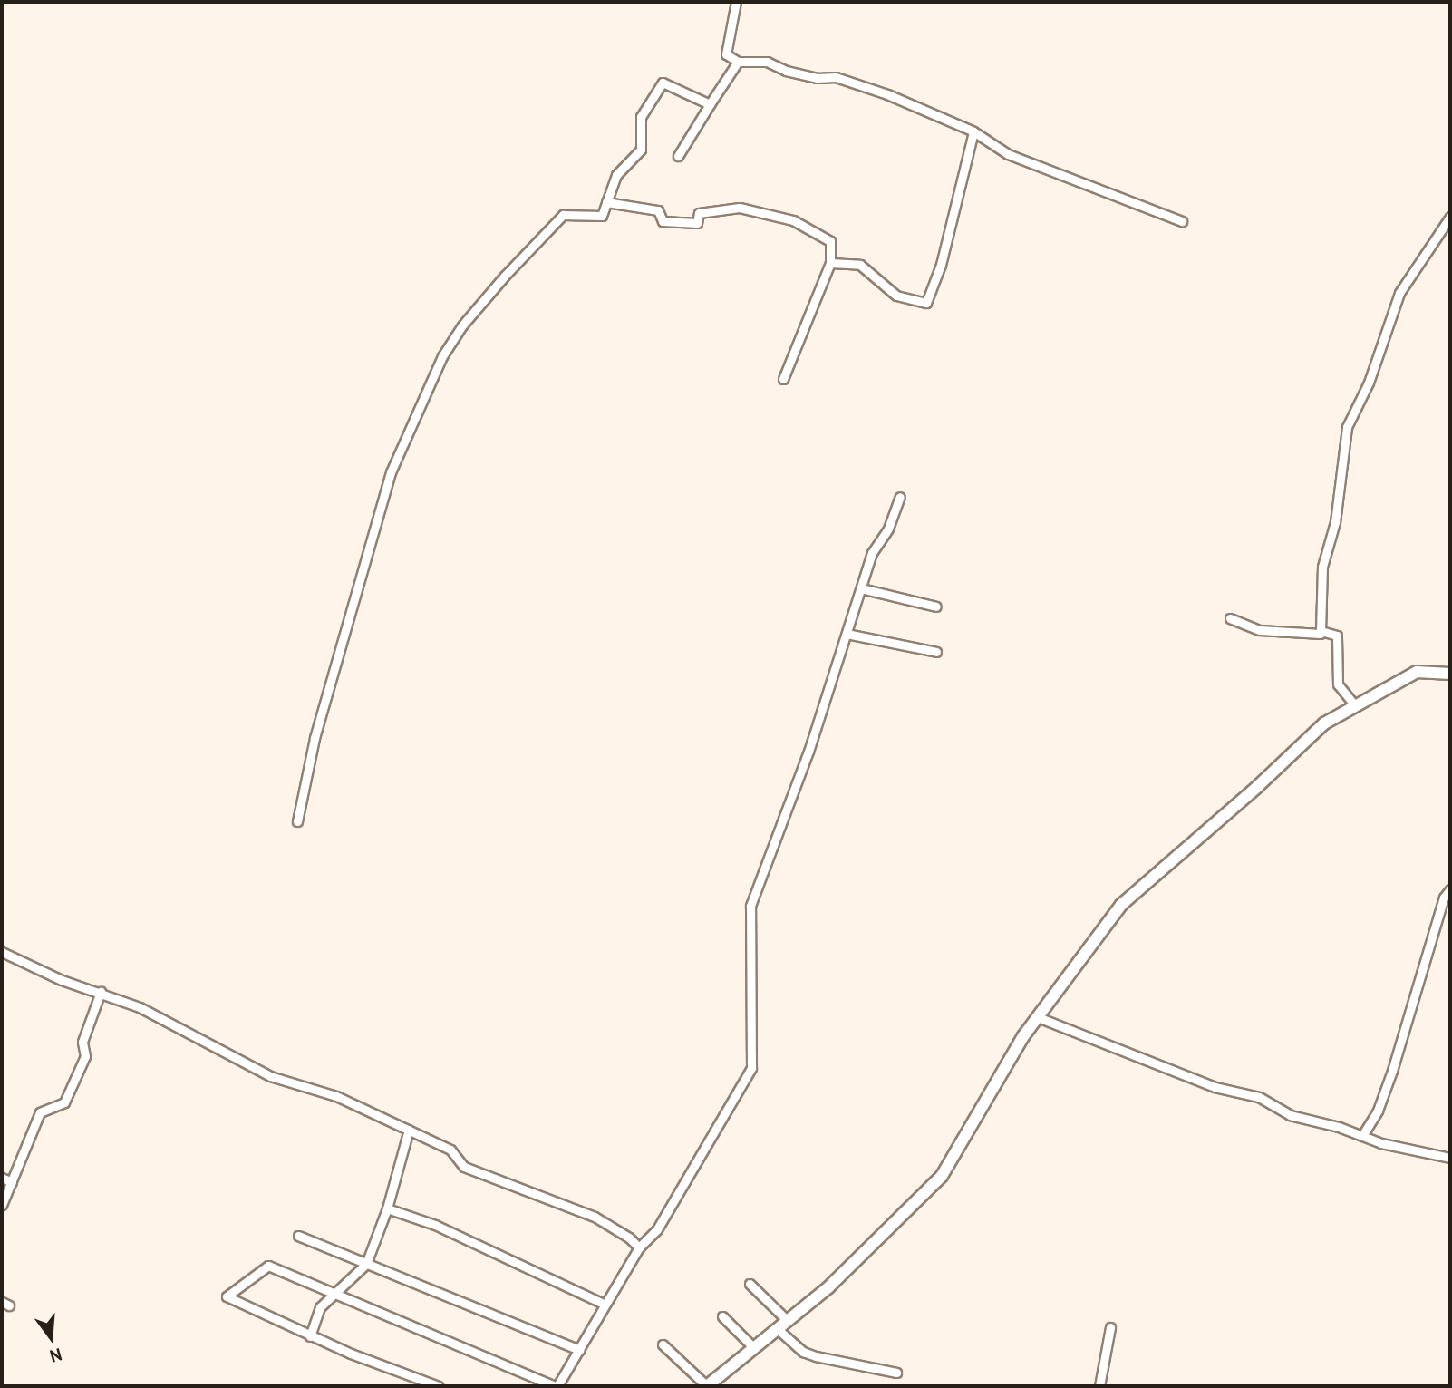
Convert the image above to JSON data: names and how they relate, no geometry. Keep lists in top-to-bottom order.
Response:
{
  "north": "bottom"
}
